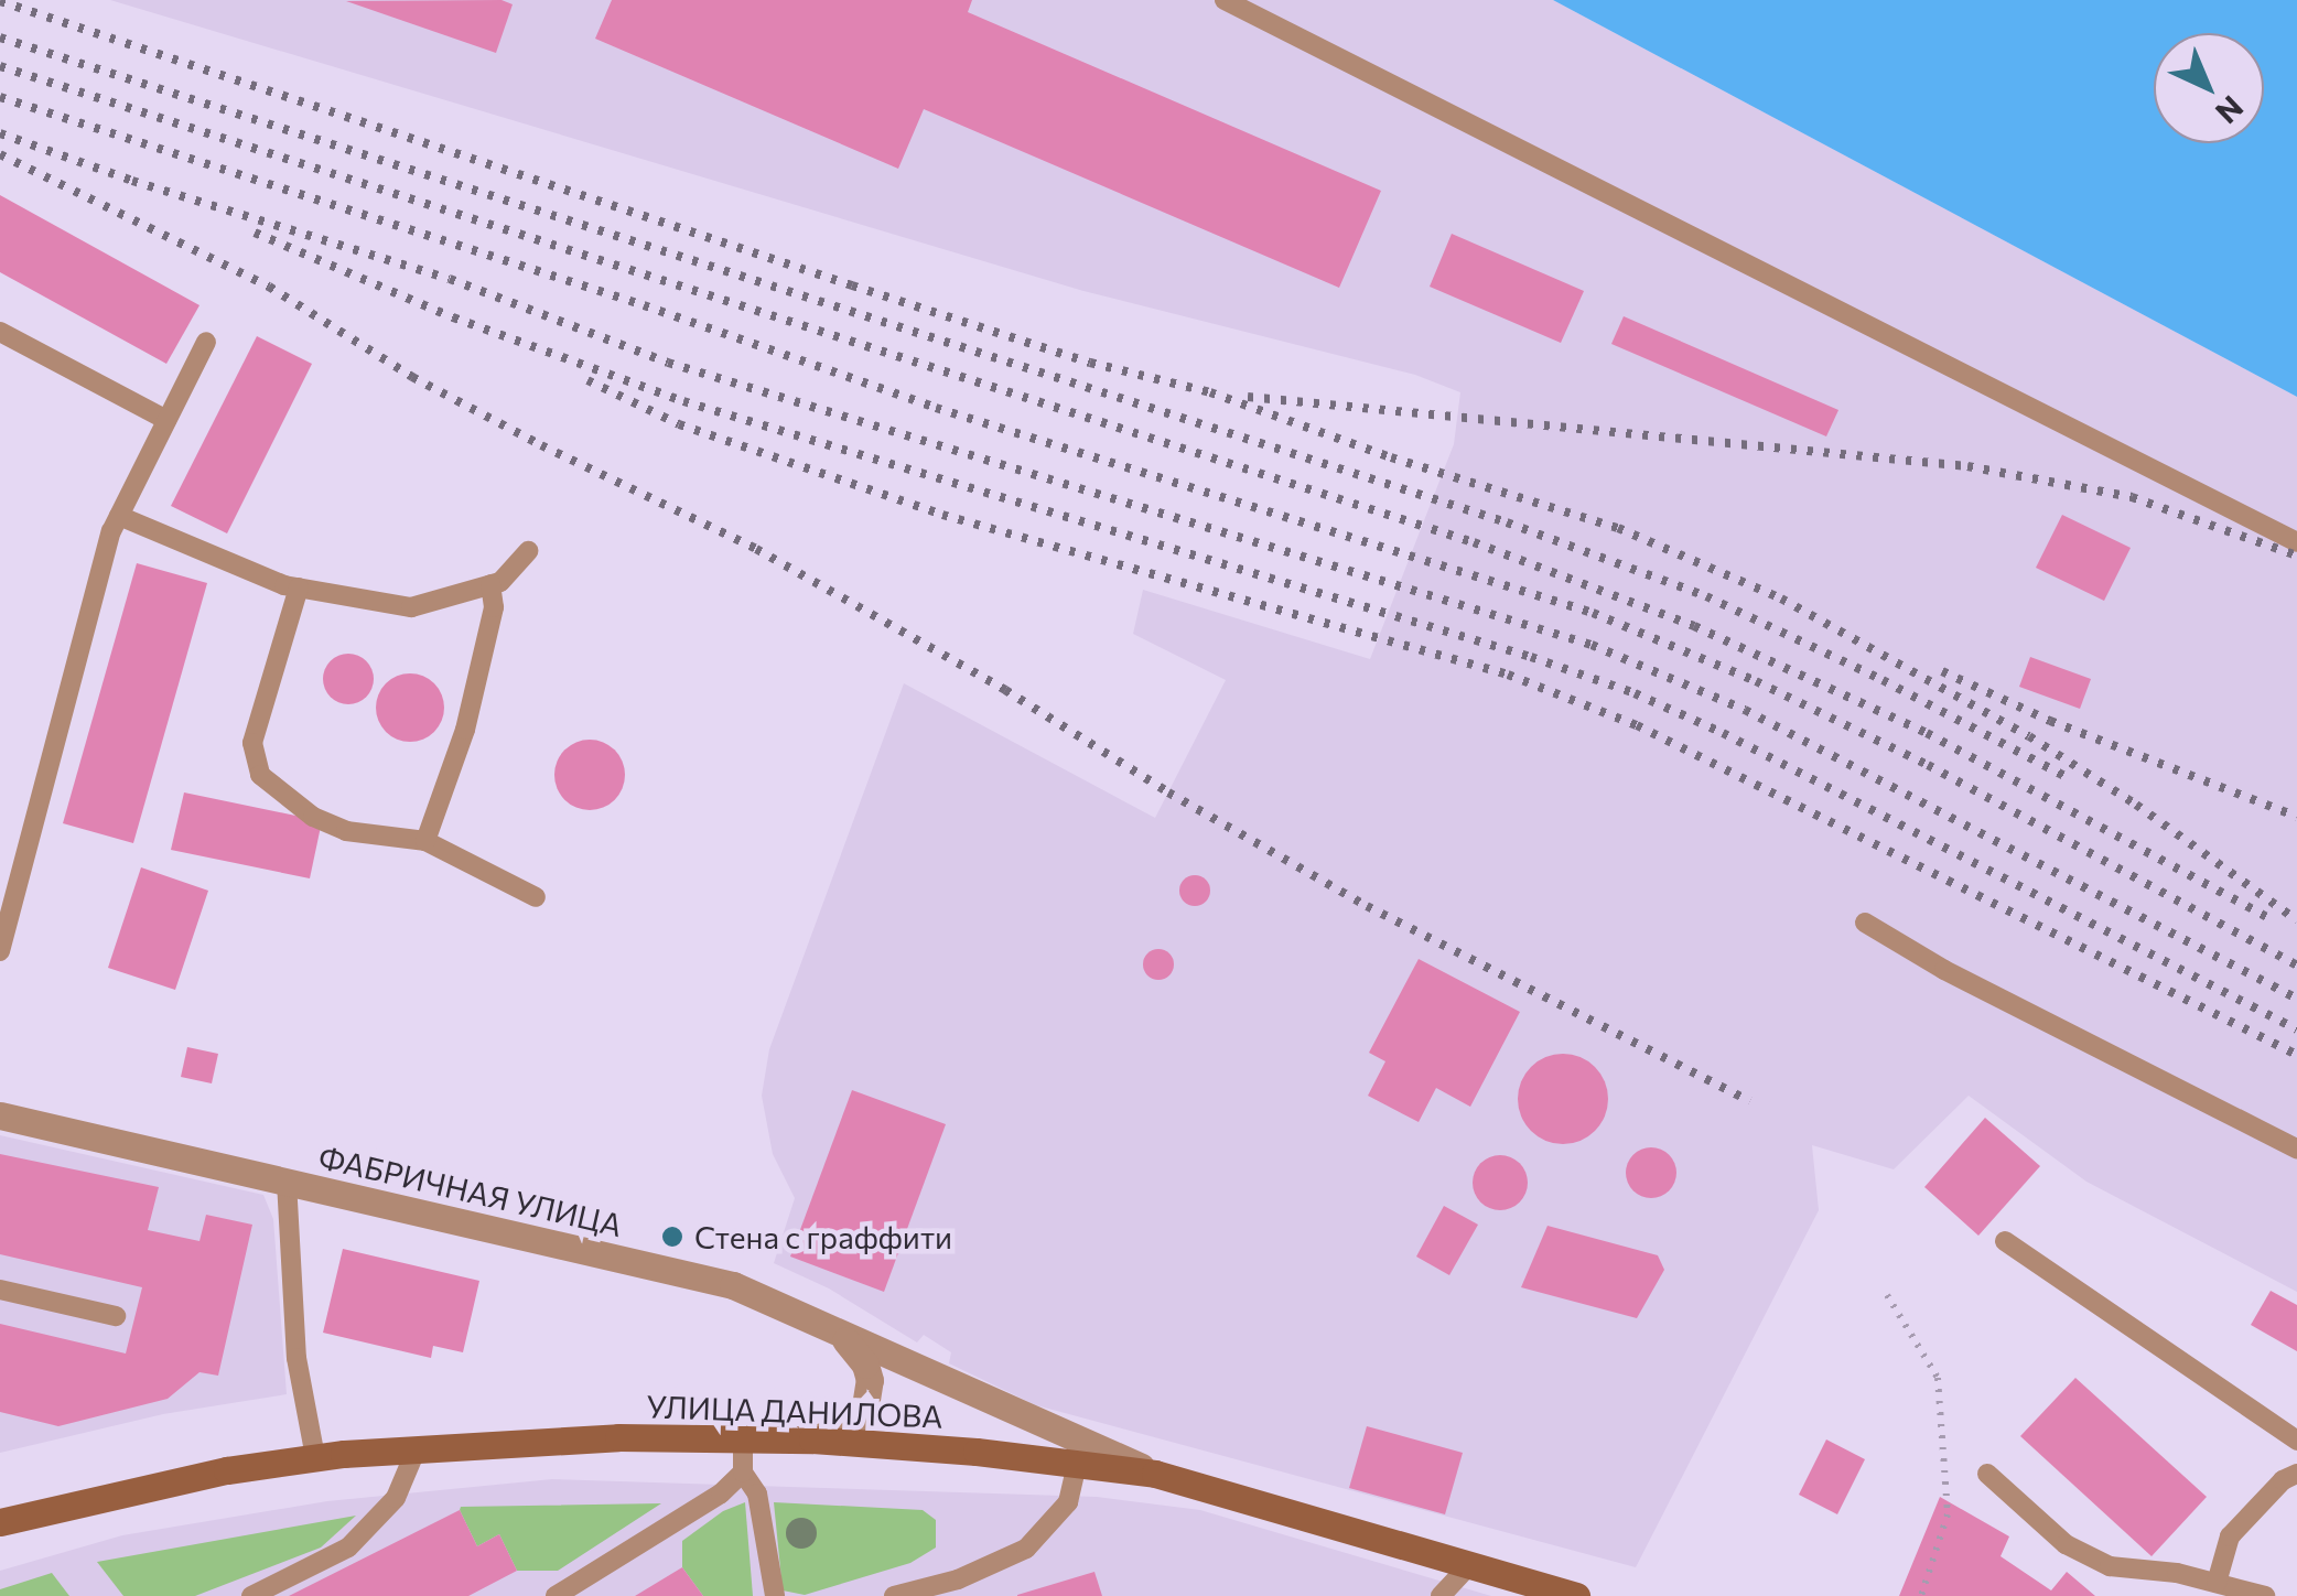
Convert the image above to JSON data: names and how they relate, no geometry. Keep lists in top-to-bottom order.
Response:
{
  "streets": {
    "street": ["ФАБРИЧНАЯ УЛИЦА", "УЛИЦА ДАНИЛОВА"]
  },
  "crossings": [
    ["ФАБРИЧНАЯ УЛИЦА", "УЛИЦА ДАНИЛОВА"]
  ],
  "places": ["Стена с граффити"],
  "north": "bottom right"
}
